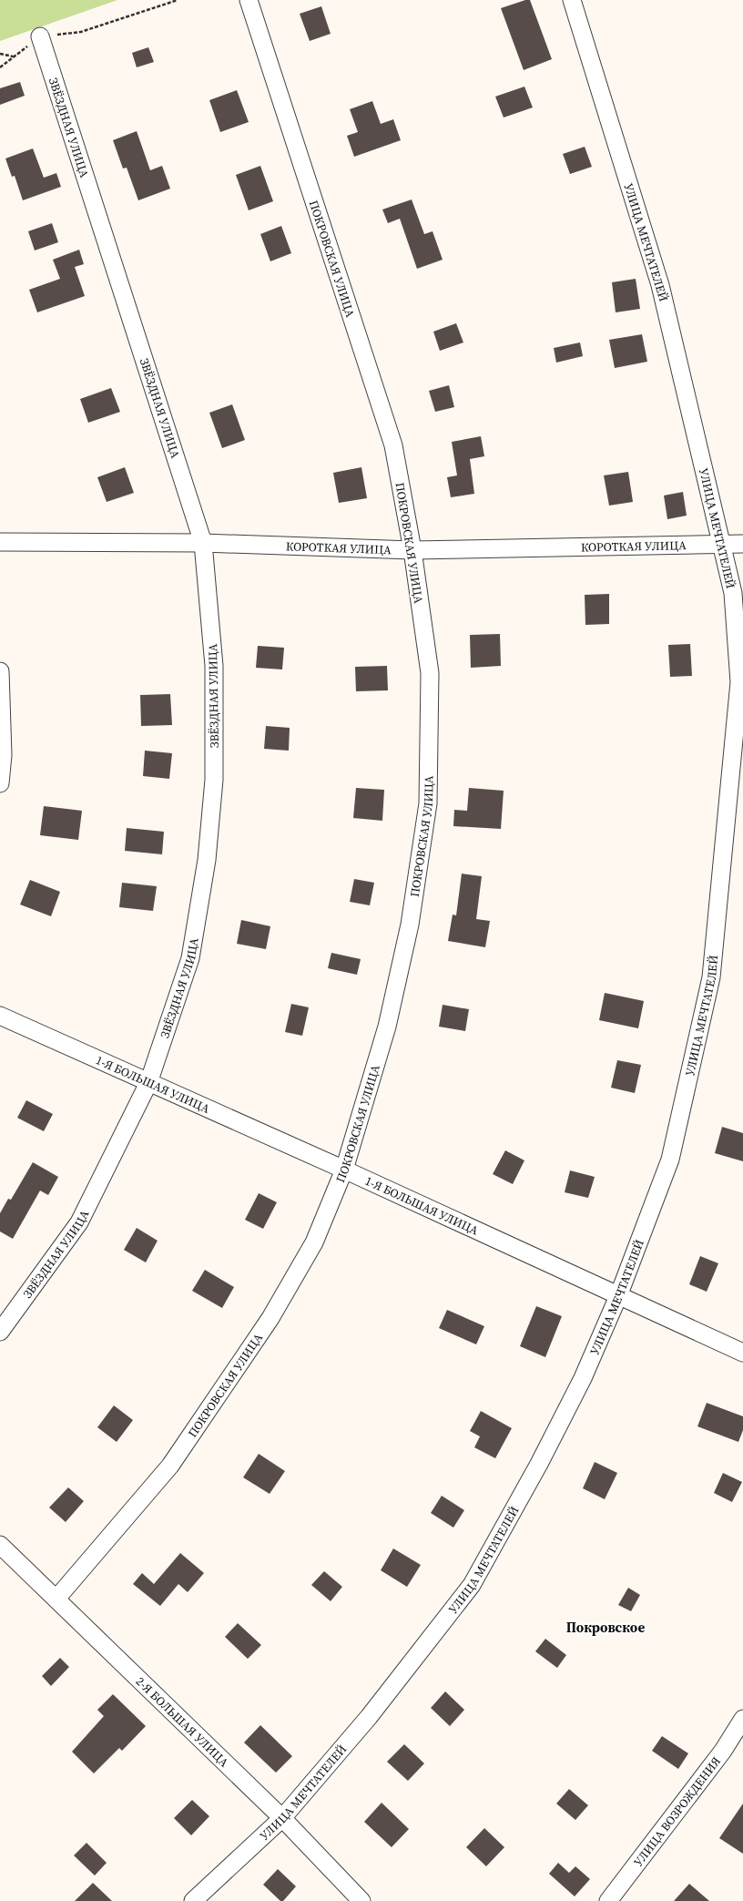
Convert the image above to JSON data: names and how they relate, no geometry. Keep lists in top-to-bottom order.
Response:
{
  "streets": {
    "street": [
      "ЗВЁЗДНАЯ УЛИЦА",
      "УЛИЦА МЕЧТАТЕЛЕЙ",
      "ПОКРОВСКАЯ УЛИЦА",
      "КОРОТКАЯ УЛИЦА",
      "1-Я БОЛЬШАЯ УЛИЦА",
      "2-Я БОЛЬШАЯ УЛИЦА",
      "УЛИЦА ВОЗРОЖДЕНИЯ"
    ]
  },
  "crossings": [
    ["ЗВЁЗДНАЯ УЛИЦА", "КОРОТКАЯ УЛИЦА"],
    ["ЗВЁЗДНАЯ УЛИЦА", "1-Я БОЛЬШАЯ УЛИЦА"],
    ["УЛИЦА МЕЧТАТЕЛЕЙ", "КОРОТКАЯ УЛИЦА"],
    ["УЛИЦА МЕЧТАТЕЛЕЙ", "1-Я БОЛЬШАЯ УЛИЦА"],
    ["УЛИЦА МЕЧТАТЕЛЕЙ", "2-Я БОЛЬШАЯ УЛИЦА"],
    ["ПОКРОВСКАЯ УЛИЦА", "КОРОТКАЯ УЛИЦА"],
    ["ПОКРОВСКАЯ УЛИЦА", "1-Я БОЛЬШАЯ УЛИЦА"],
    ["ПОКРОВСКАЯ УЛИЦА", "2-Я БОЛЬШАЯ УЛИЦА"]
  ],
  "districts": ["Покровское"]
}
